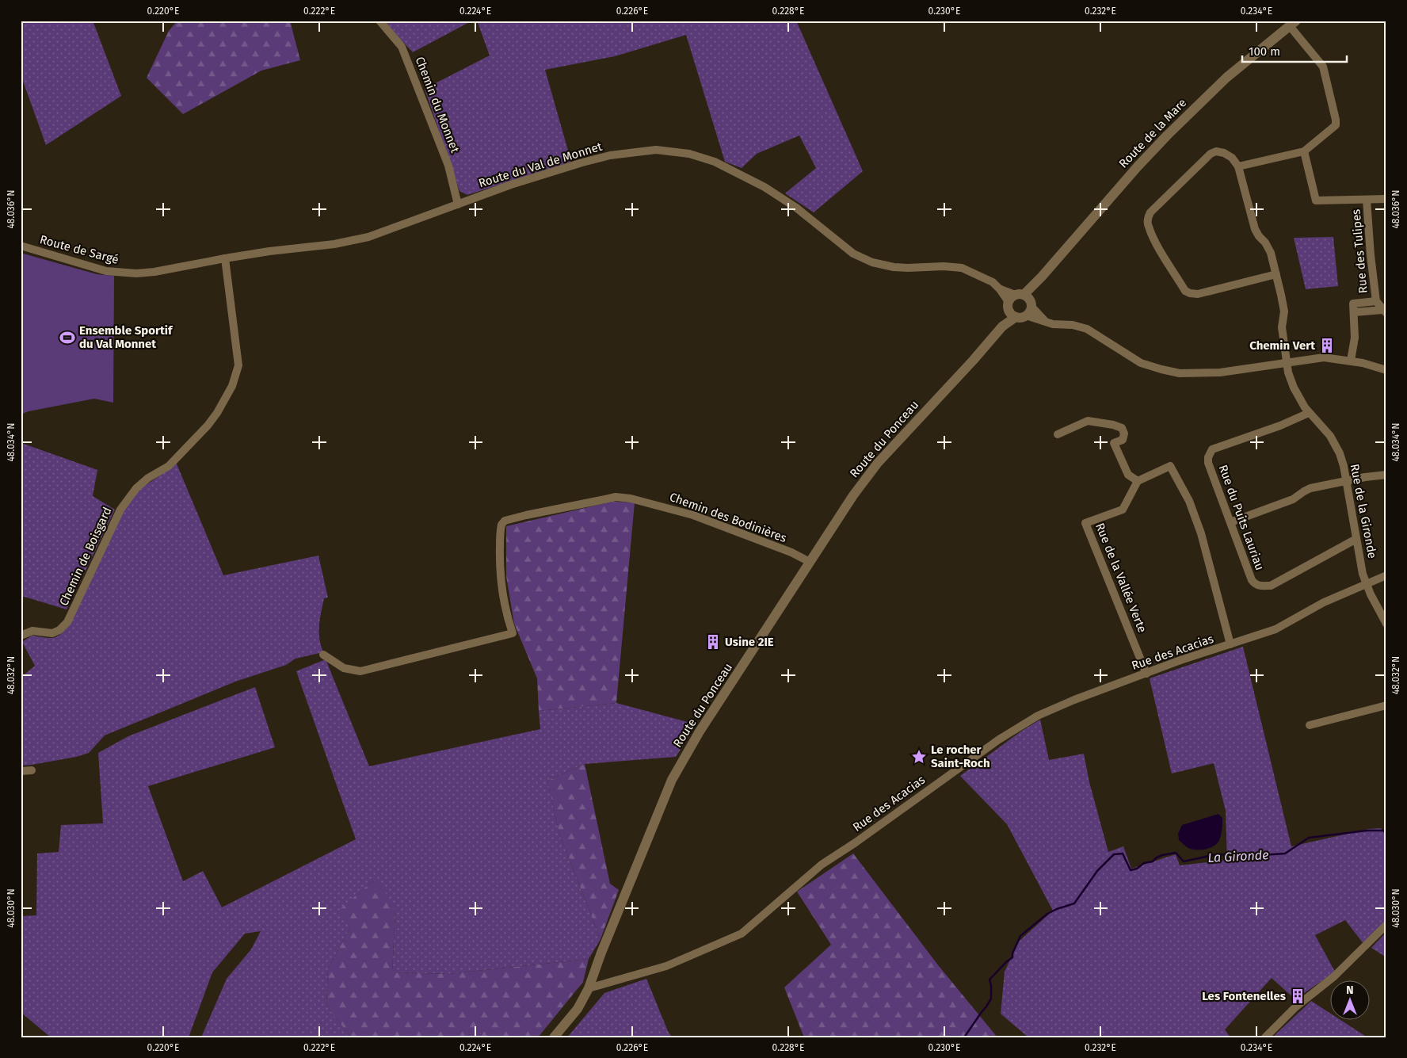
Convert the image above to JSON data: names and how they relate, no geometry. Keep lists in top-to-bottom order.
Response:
{
  "streets": {
    "street": [
      "Chemin du Monnet",
      "Route de la Mare",
      "Route du Val de Monnet",
      "Route de Sargé",
      "Rue des Tulipes",
      "Route du Ponceau",
      "Rue de la Gironde",
      "Chemin des Bodinières",
      "Rue du Puits Lauriau",
      "Chemin de Boisgard",
      "Rue de la Vallée Verte",
      "Rue des Acacias"
    ]
  },
  "crossings": [
    ["Chemin du Monnet", "Route du Val de Monnet"],
    ["Route de la Mare", "Route du Val de Monnet"],
    ["Route de la Mare", "Route du Ponceau"],
    ["Route du Val de Monnet", "Route de Sargé"],
    ["Route du Val de Monnet", "Route du Ponceau"],
    ["Route du Val de Monnet", "Rue de la Gironde"],
    ["Route du Val de Monnet", "Chemin de Boisgard"],
    ["Route de Sargé", "Chemin de Boisgard"],
    ["Route du Ponceau", "Chemin des Bodinières"],
    ["Route du Ponceau", "Rue des Acacias"],
    ["Rue de la Gironde", "Rue du Puits Lauriau"],
    ["Rue de la Gironde", "Rue des Acacias"],
    ["Rue de la Vallée Verte", "Rue des Acacias"]
  ],
  "water": ["La Gironde"],
  "places": {
    "sports": ["Ensemble Sportif du Val Monnet"],
    "building": ["Chemin Vert", "Usine 2IE", "Les Fontenelles"],
    "place": ["Le rocher Saint-Roch"]
  },
  "scale_bar": "100 m",
  "north": "top",
  "coordinates": [
    "0.220°E",
    "0.222°E",
    "0.224°E",
    "0.226°E",
    "0.228°E",
    "0.230°E",
    "0.232°E",
    "0.234°E",
    "48.036°N",
    "48.034°N",
    "48.032°N",
    "48.030°N"
  ]
}
